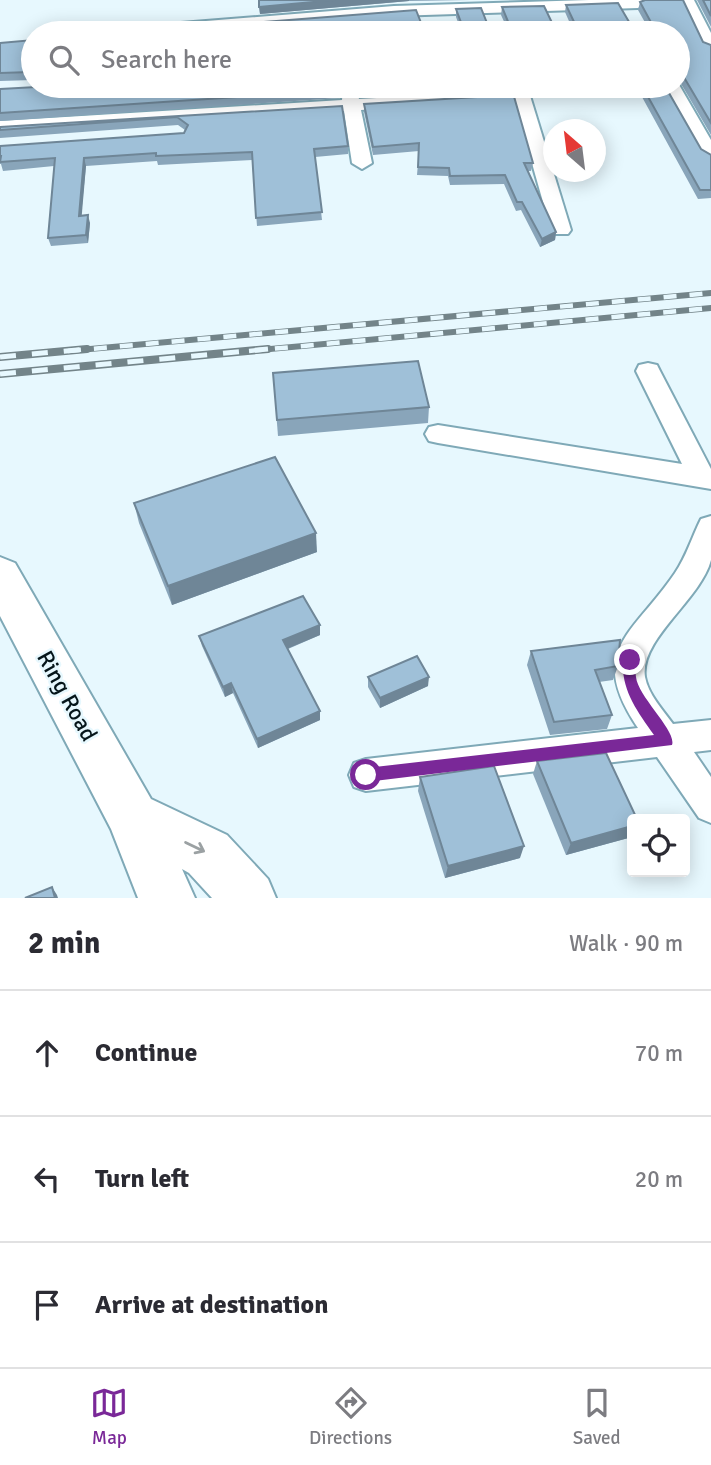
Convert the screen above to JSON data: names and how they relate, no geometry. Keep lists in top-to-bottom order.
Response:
{
  "streets": {
    "highway": ["Ring Road"]
  },
  "north": "top left",
  "page": {
    "search": "Search here",
    "heading": ["2 min", "Walk · 90 m"],
    "list": [
      ["Continue", "70 m"],
      ["Turn left", "20 m"],
      "Arrive at destination"
    ],
    "nav": ["Map", "Directions", "Saved"]
  }
}
